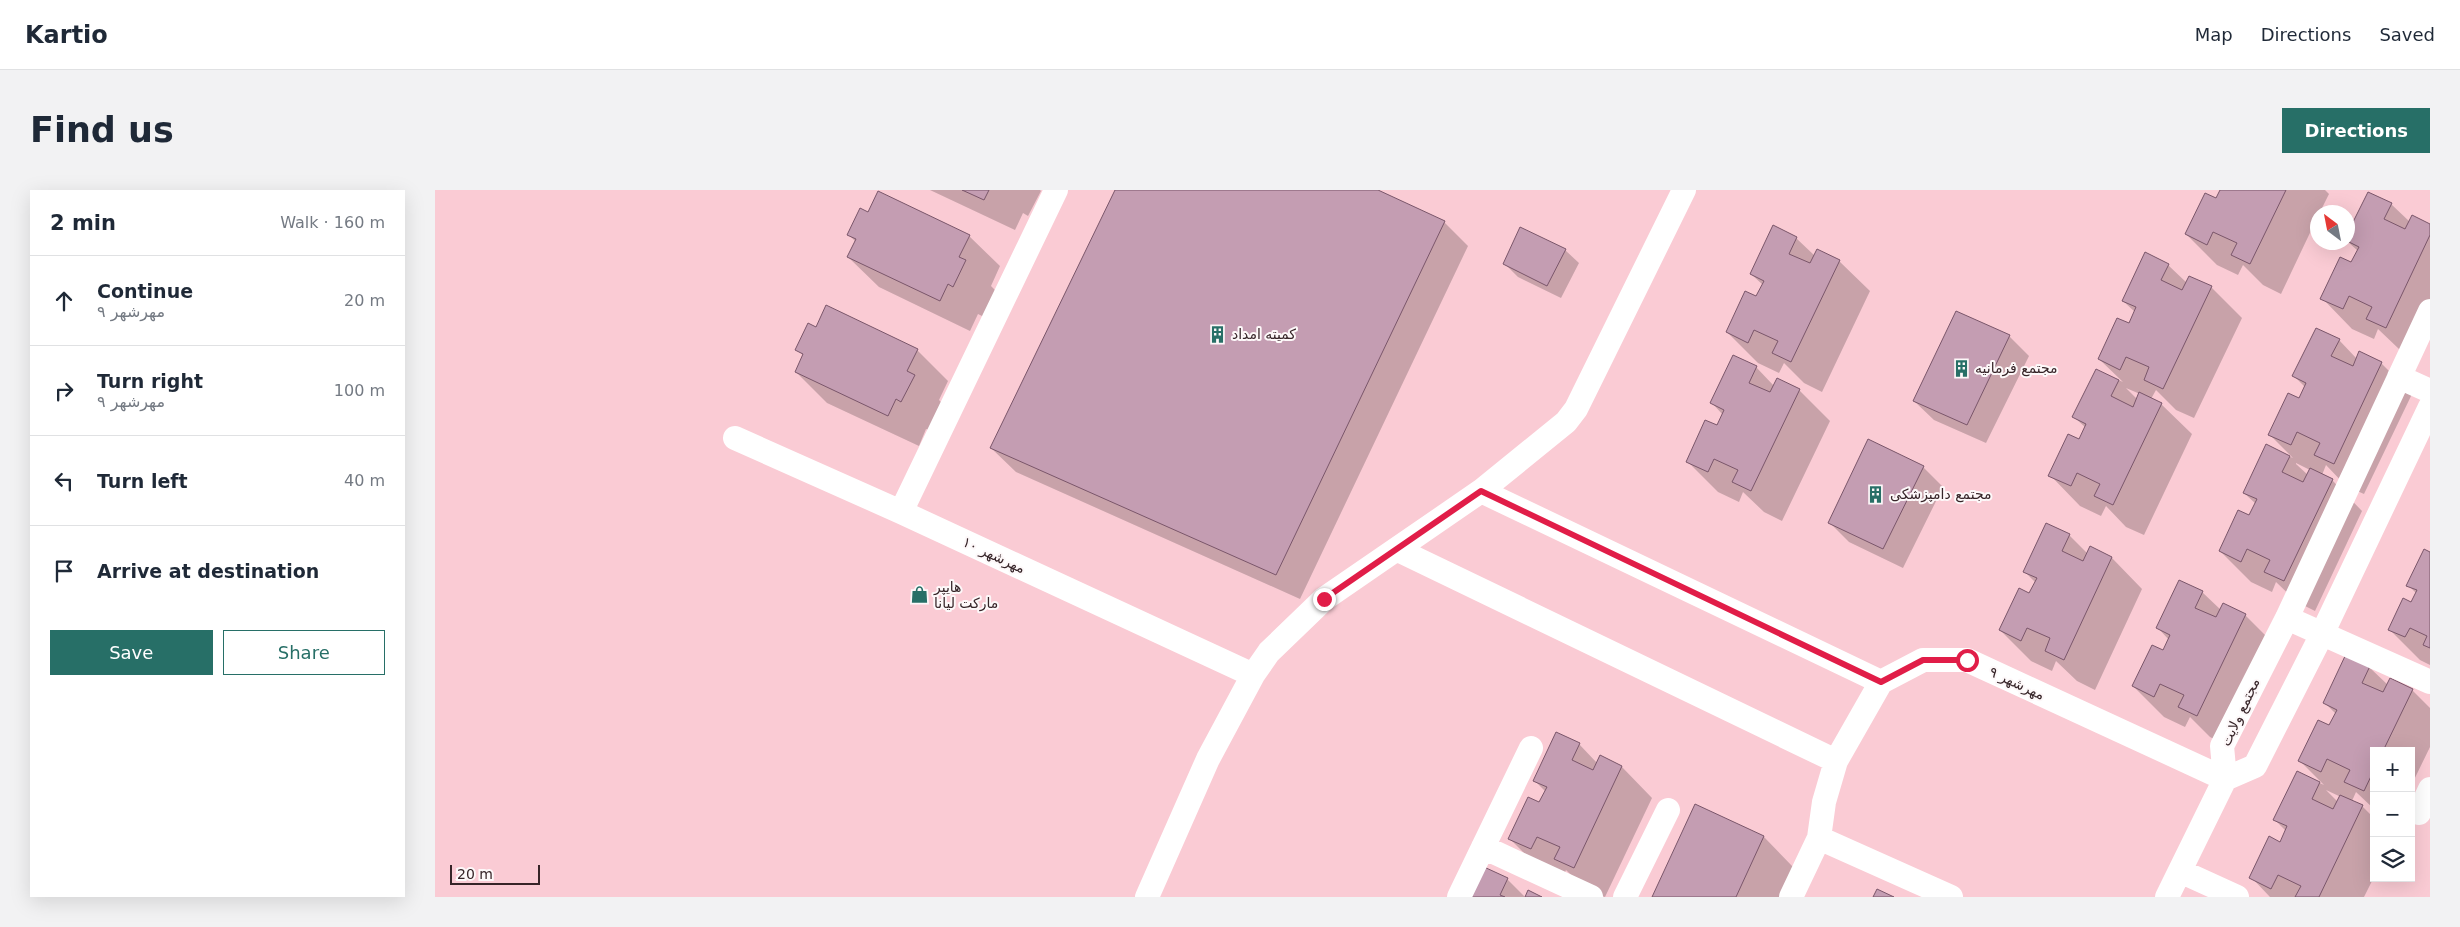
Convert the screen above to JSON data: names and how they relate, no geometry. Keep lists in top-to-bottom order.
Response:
{
  "streets": {
    "street": ["مهرشهر ۱۰", "مهرشهر ۹", "مجتمع ولایت"]
  },
  "crossings": [
    ["مهرشهر ۹", "مجتمع ولایت"]
  ],
  "places": {
    "building": ["کمیته امداد", "مجتمع فرمانیه", "مجتمع دامپزشکی"],
    "shop": ["هایپر مارکت لیانا"]
  },
  "scale_bar": "20 m",
  "north": "top left",
  "page": {
    "header": "Kartio",
    "nav": ["Map", "Directions", "Saved"],
    "buttons": [
      "Directions",
      ["Save", "Share"]
    ],
    "title": "Find us",
    "heading": ["2 min", "Walk · 160 m"],
    "list": [
      ["Continue", "مهرشهر ۹", "20 m"],
      ["Turn right", "مهرشهر ۹", "100 m"],
      ["Turn left", "40 m"],
      "Arrive at destination"
    ],
    "map_buttons": ["+", "−"],
    "scale": "20 m"
  }
}
